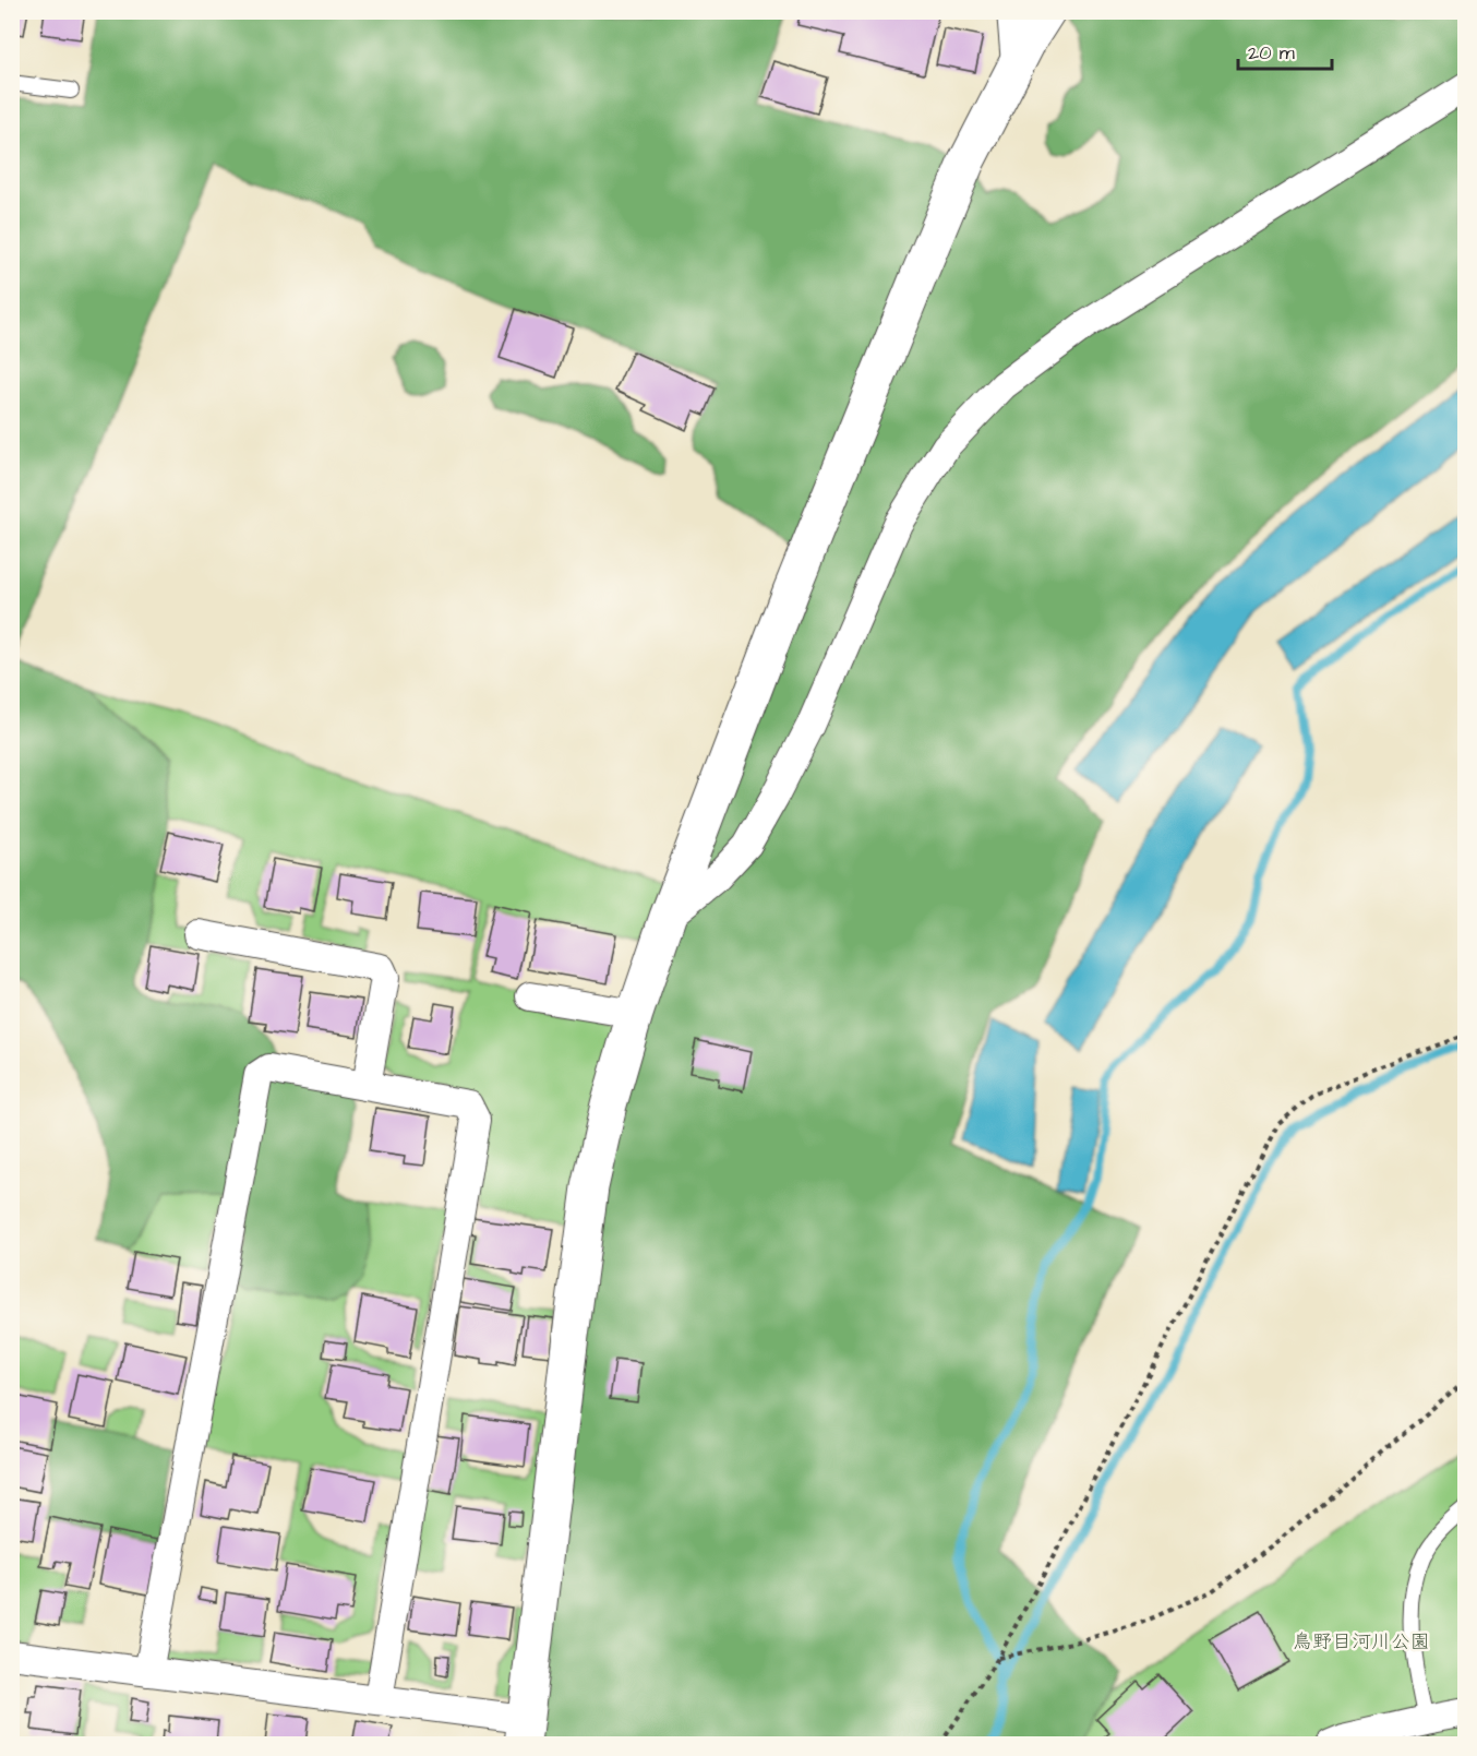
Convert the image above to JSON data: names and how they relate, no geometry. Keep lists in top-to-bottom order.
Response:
{
  "parks": ["鳥野目河川公園"],
  "scale_bar": "20 m"
}
